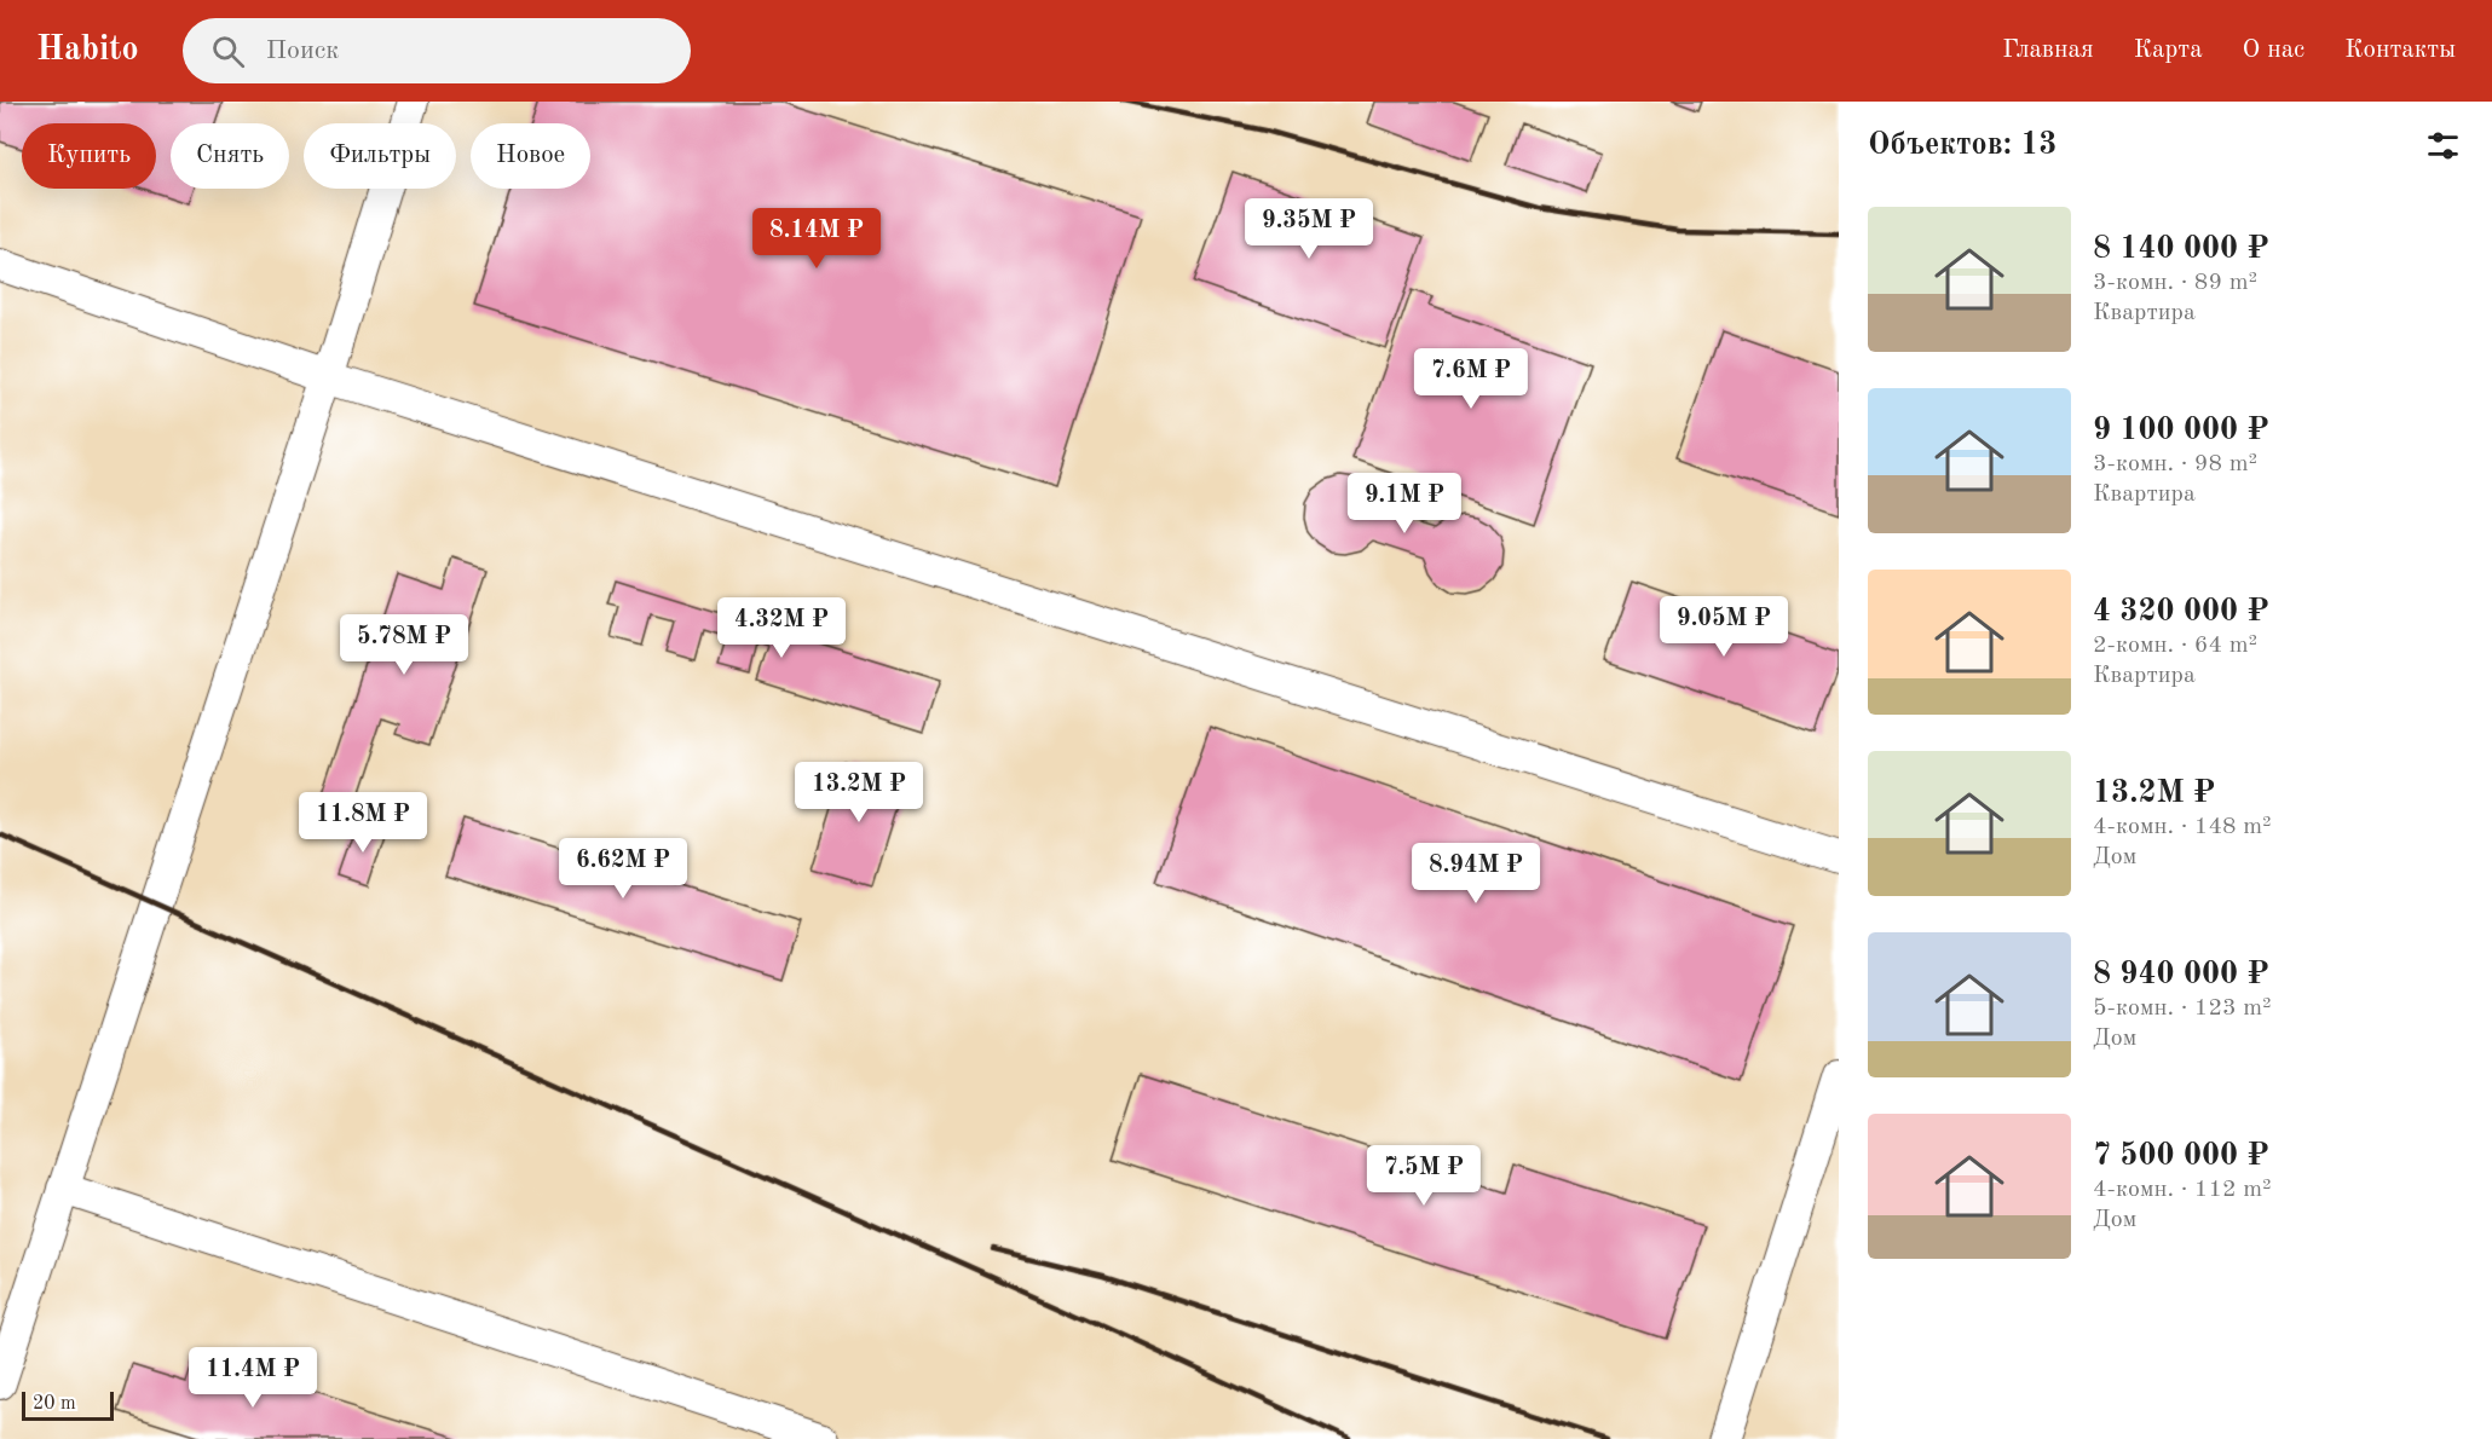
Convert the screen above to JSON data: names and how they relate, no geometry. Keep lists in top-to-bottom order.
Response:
{
  "scale_bar": "20 m",
  "page": {
    "header": "Habito",
    "search": "Поиск",
    "nav": [
      "Главная",
      "Карта",
      "О нас",
      "Контакты"
    ],
    "heading": "Объектов: 13",
    "chip": [
      "Купить",
      "Снять",
      "Фильтры",
      "Новое"
    ],
    "list": [
      {
        "name": "8 140 000 ₽",
        "note": "3-комн. · 89 m² · Квартира"
      },
      {
        "name": "9 100 000 ₽",
        "note": "3-комн. · 98 m² · Квартира"
      },
      {
        "name": "4 320 000 ₽",
        "note": "2-комн. · 64 m² · Квартира"
      },
      {
        "name": "13.2M ₽",
        "note": "4-комн. · 148 m² · Дом"
      },
      {
        "name": "8 940 000 ₽",
        "note": "5-комн. · 123 m² · Дом"
      },
      {
        "name": "7 500 000 ₽",
        "note": "4-комн. · 112 m² · Дом"
      }
    ],
    "price": [
      "9.35M ₽",
      "8.14M ₽",
      "7.6M ₽",
      "9.1M ₽",
      "9.05M ₽",
      "4.32M ₽",
      "5.78M ₽",
      "13.2M ₽",
      "11.8M ₽",
      "6.62M ₽",
      "8.94M ₽",
      "7.5M ₽",
      "11.4M ₽"
    ],
    "scale": "20 m"
  }
}
